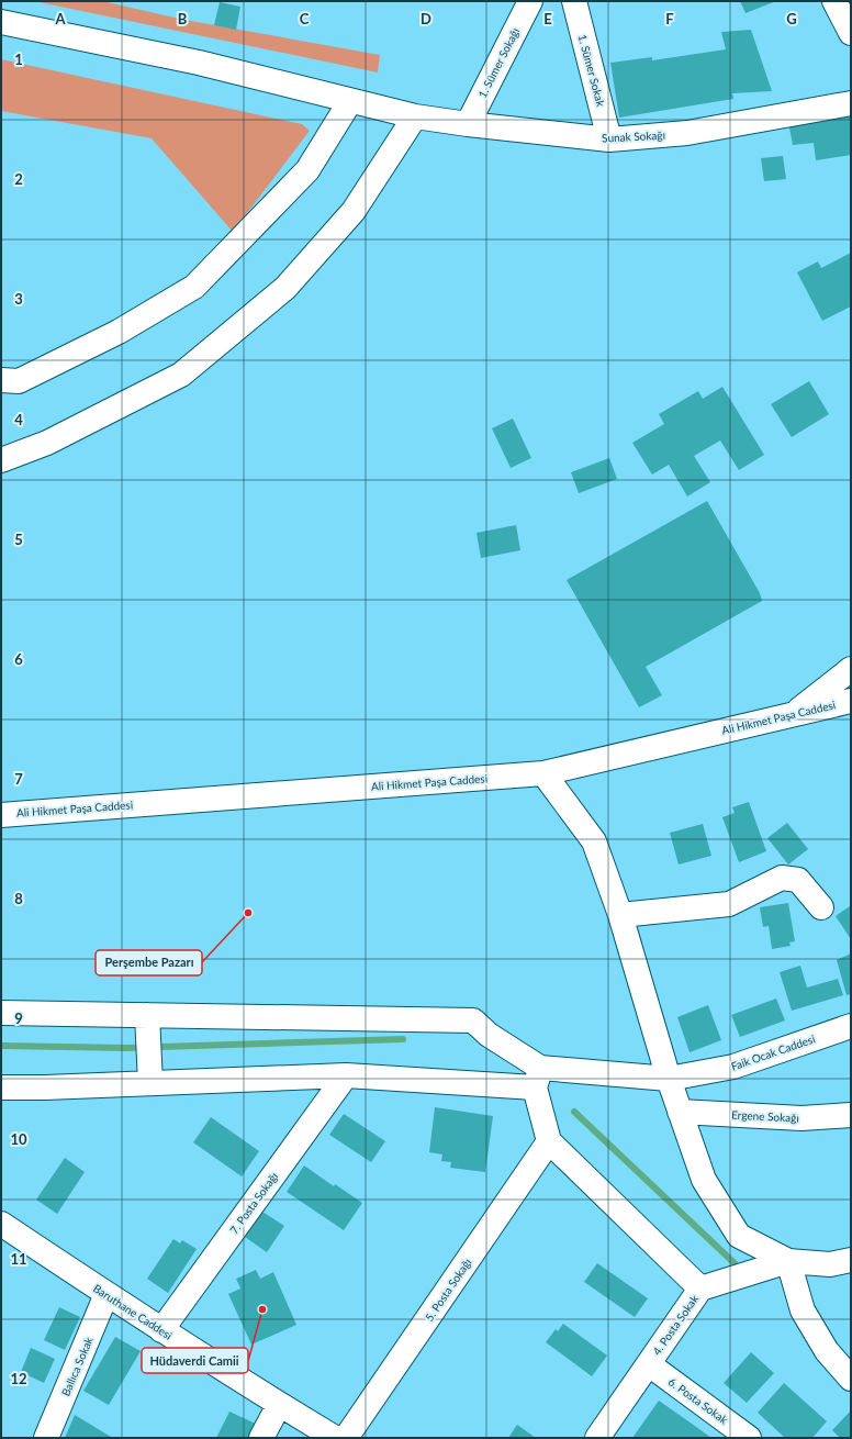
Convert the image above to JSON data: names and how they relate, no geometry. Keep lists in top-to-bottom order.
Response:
{
  "streets": {
    "street": [
      "1. Sümer Sokağı",
      "1. Sümer Sokak",
      "Sunak Sokağı",
      "Ali Hikmet Paşa Caddesi",
      "Faik Ocak Caddesi",
      "Ergene Sokağı",
      "7. Posta Sokağı",
      "5. Posta Sokağı",
      "Baruthane Caddesi",
      "4. Posta Sokak",
      "Ballıca Sokak",
      "6. Posta Sokak"
    ]
  },
  "crossings": [
    ["1. Sümer Sokağı", "Sunak Sokağı"],
    ["1. Sümer Sokak", "Sunak Sokağı"],
    ["Faik Ocak Caddesi", "7. Posta Sokağı"],
    ["7. Posta Sokağı", "Baruthane Caddesi"],
    ["Baruthane Caddesi", "Ballıca Sokak"],
    ["4. Posta Sokak", "6. Posta Sokak"]
  ],
  "places": ["Perşembe Pazarı", "Hüdaverdi Camii"],
  "grid": {
    "columns": [
      "A",
      "B",
      "C",
      "D",
      "E",
      "F",
      "G"
    ],
    "rows": [
      "1",
      "2",
      "3",
      "4",
      "5",
      "6",
      "7",
      "8",
      "9",
      "10",
      "11",
      "12"
    ]
  }
}
